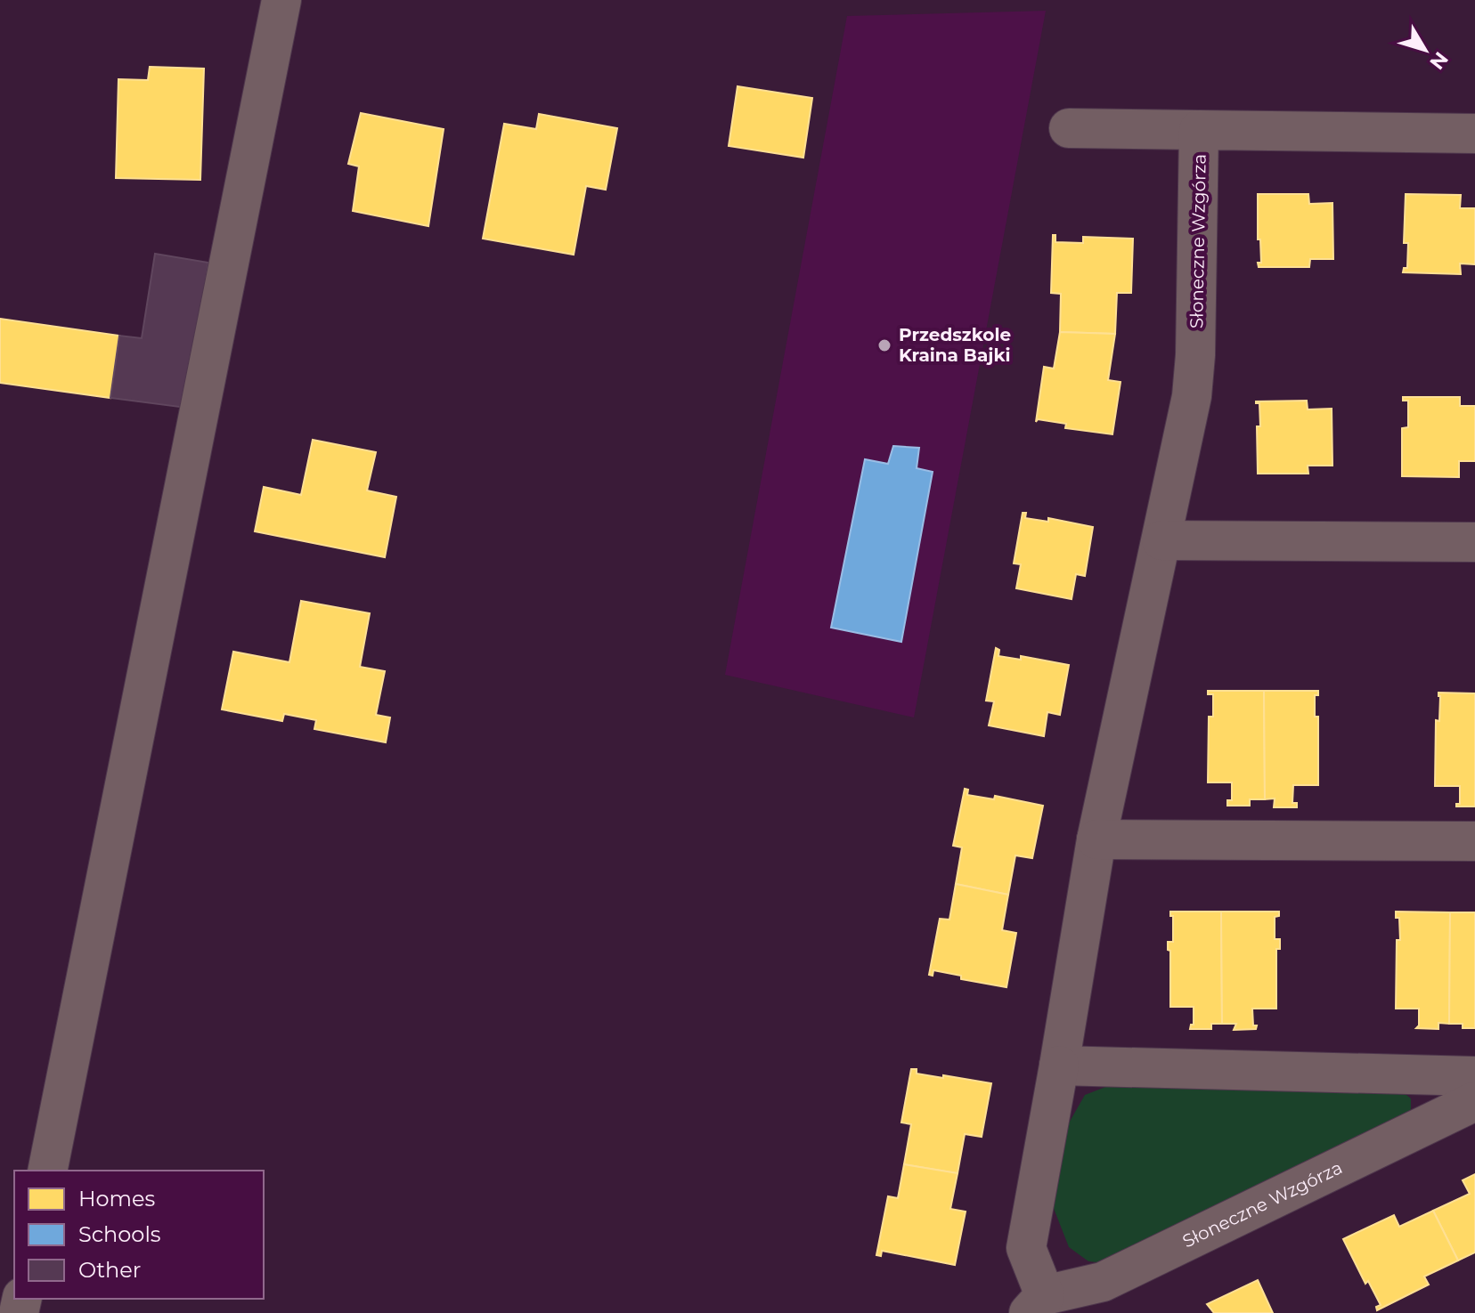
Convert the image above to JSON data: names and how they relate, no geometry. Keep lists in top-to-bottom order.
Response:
{
  "streets": {
    "street": ["Słoneczne Wzgórza"]
  },
  "places": ["Przedszkole Kraina Bajki"],
  "legend": ["Homes", "Schools", "Other"],
  "north": "bottom right"
}
